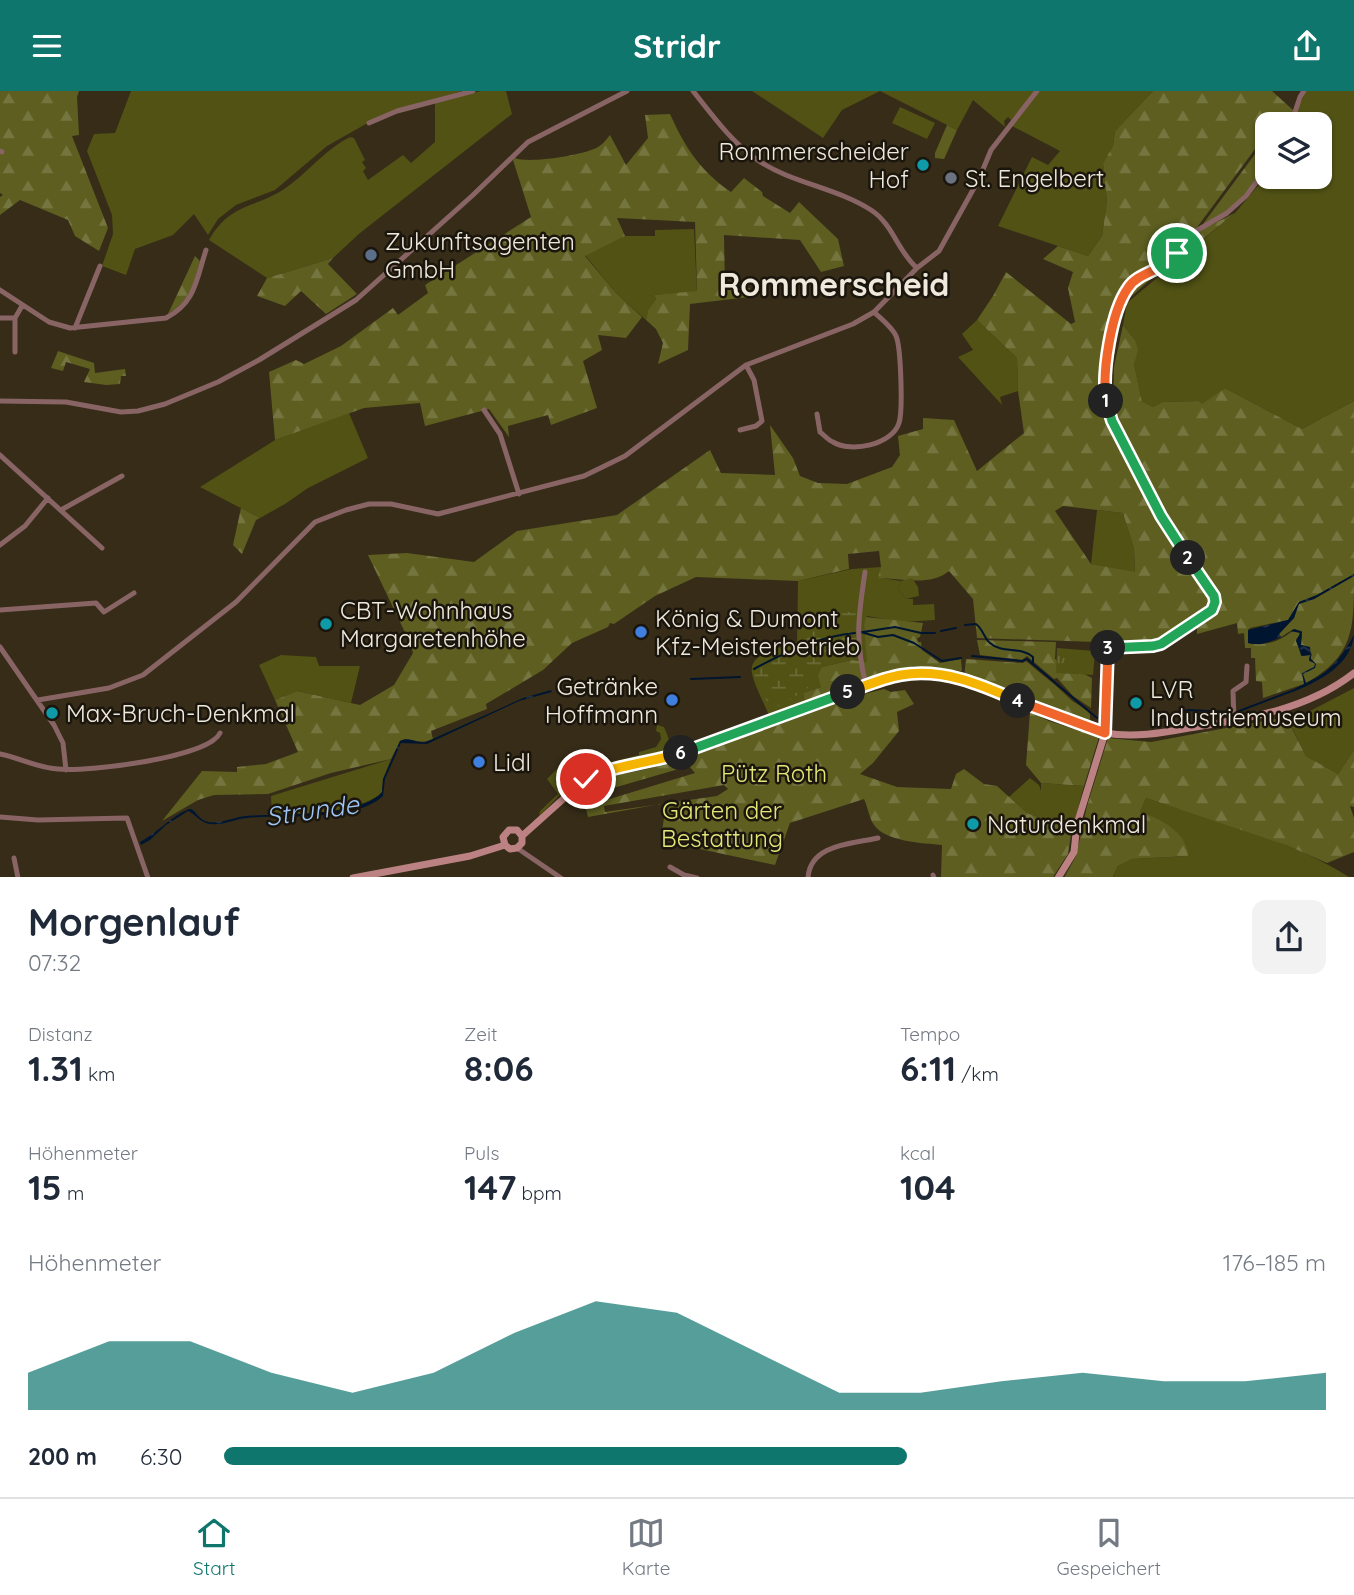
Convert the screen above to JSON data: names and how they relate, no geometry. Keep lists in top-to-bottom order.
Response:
{
  "districts": ["Rommerscheid"],
  "water": ["Strunde"],
  "parks": ["Pütz Roth", "Gärten der Bestattung"],
  "places": [
    "Rommerscheider Hof",
    "St. Engelbert",
    "Zukunftsagenten GmbH",
    "CBT-Wohnhaus Margaretenhöhe",
    "König & Dumont Kfz-Meisterbetrieb",
    "Getränke Hoffmann",
    "LVR Industriemuseum",
    "Max-Bruch-Denkmal",
    "Lidl",
    "Naturdenkmal"
  ],
  "page": {
    "header": "Stridr",
    "pins": [
      "1",
      "2",
      "3",
      "5",
      "4",
      "6"
    ],
    "heading": ["Morgenlauf", "07:32"],
    "stats": [
      ["Distanz", "1.31 km"],
      ["Zeit", "8:06"],
      ["Tempo", "6:11 /km"],
      ["Höhenmeter", "15 m"],
      ["Puls", "147 bpm"],
      ["kcal", "104"]
    ],
    "chart": ["Höhenmeter", "176–185 m"],
    "list": [
      {
        "name": "200 m",
        "note": "6:30"
      }
    ],
    "tabs": ["Start", "Karte", "Gespeichert"]
  }
}
